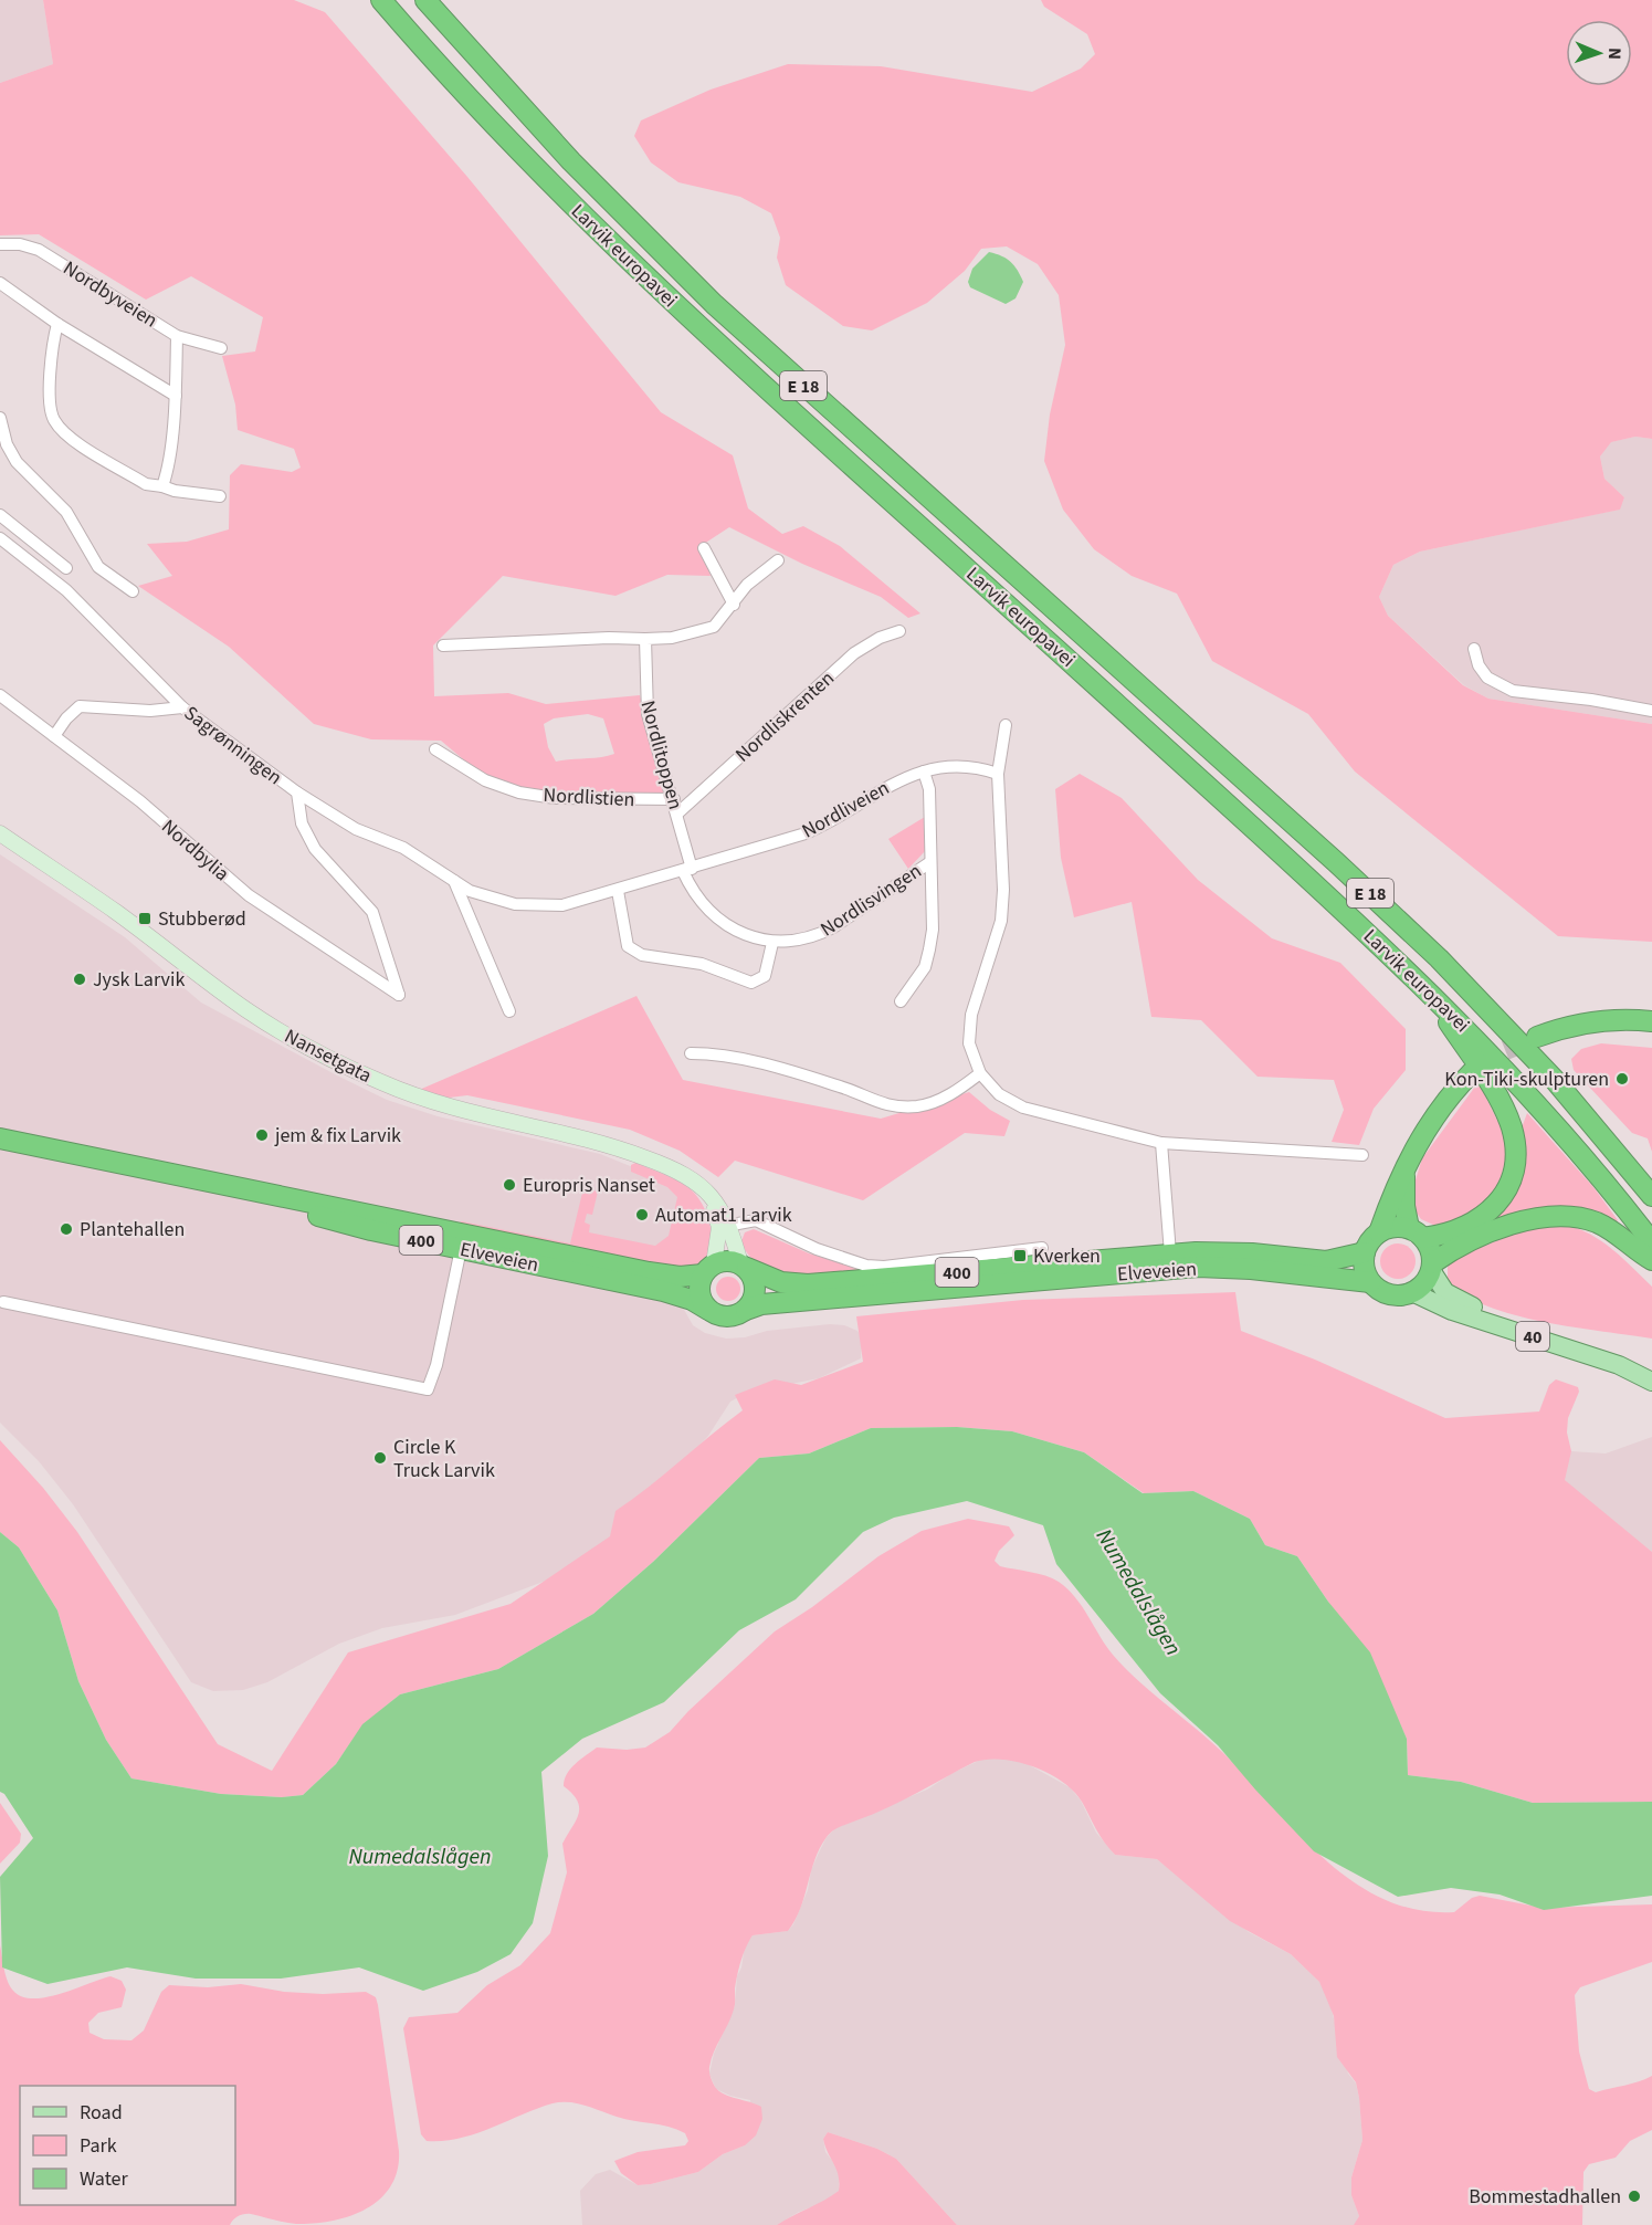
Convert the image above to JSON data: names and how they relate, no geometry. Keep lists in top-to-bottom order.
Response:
{
  "streets": {
    "highway": [
      "Larvik europavei",
      "E 18",
      "400",
      "Elveveien"
    ],
    "main road": ["Nansetgata", "40"],
    "street": [
      "Nordbyveien",
      "Nordliskrenten",
      "Sagrønningen",
      "Nordlitoppen",
      "Nordlistien",
      "Nordliveien",
      "Nordbylia",
      "Nordlisvingen"
    ]
  },
  "crossings": [
    ["Larvik europavei", "E 18"],
    ["E 18", "400"],
    ["E 18", "Elveveien"],
    ["E 18", "40"],
    ["Nordliskrenten", "Nordlitoppen"],
    ["Sagrønningen", "Nordliveien"],
    ["Sagrønningen", "Nordbylia"],
    ["Nordlitoppen", "Nordlistien"],
    ["Nordlitoppen", "Nordliveien"],
    ["Nordlitoppen", "Nordlisvingen"],
    ["Nordliveien", "Nordlisvingen"],
    ["Nansetgata", "400"],
    ["Nansetgata", "Elveveien"],
    ["400", "Elveveien"],
    ["400", "40"],
    ["Elveveien", "40"]
  ],
  "water": ["Numedalslågen"],
  "places": {
    "transit": ["Stubberød", "Kverken"],
    "other": [
      "Jysk Larvik",
      "Kon-Tiki-skulpturen",
      "jem & fix Larvik",
      "Europris Nanset",
      "Automat1 Larvik",
      "Plantehallen",
      "Circle K Truck Larvik",
      "Bommestadhallen"
    ]
  },
  "legend": ["Road", "Park", "Water"],
  "north": "right"
}
